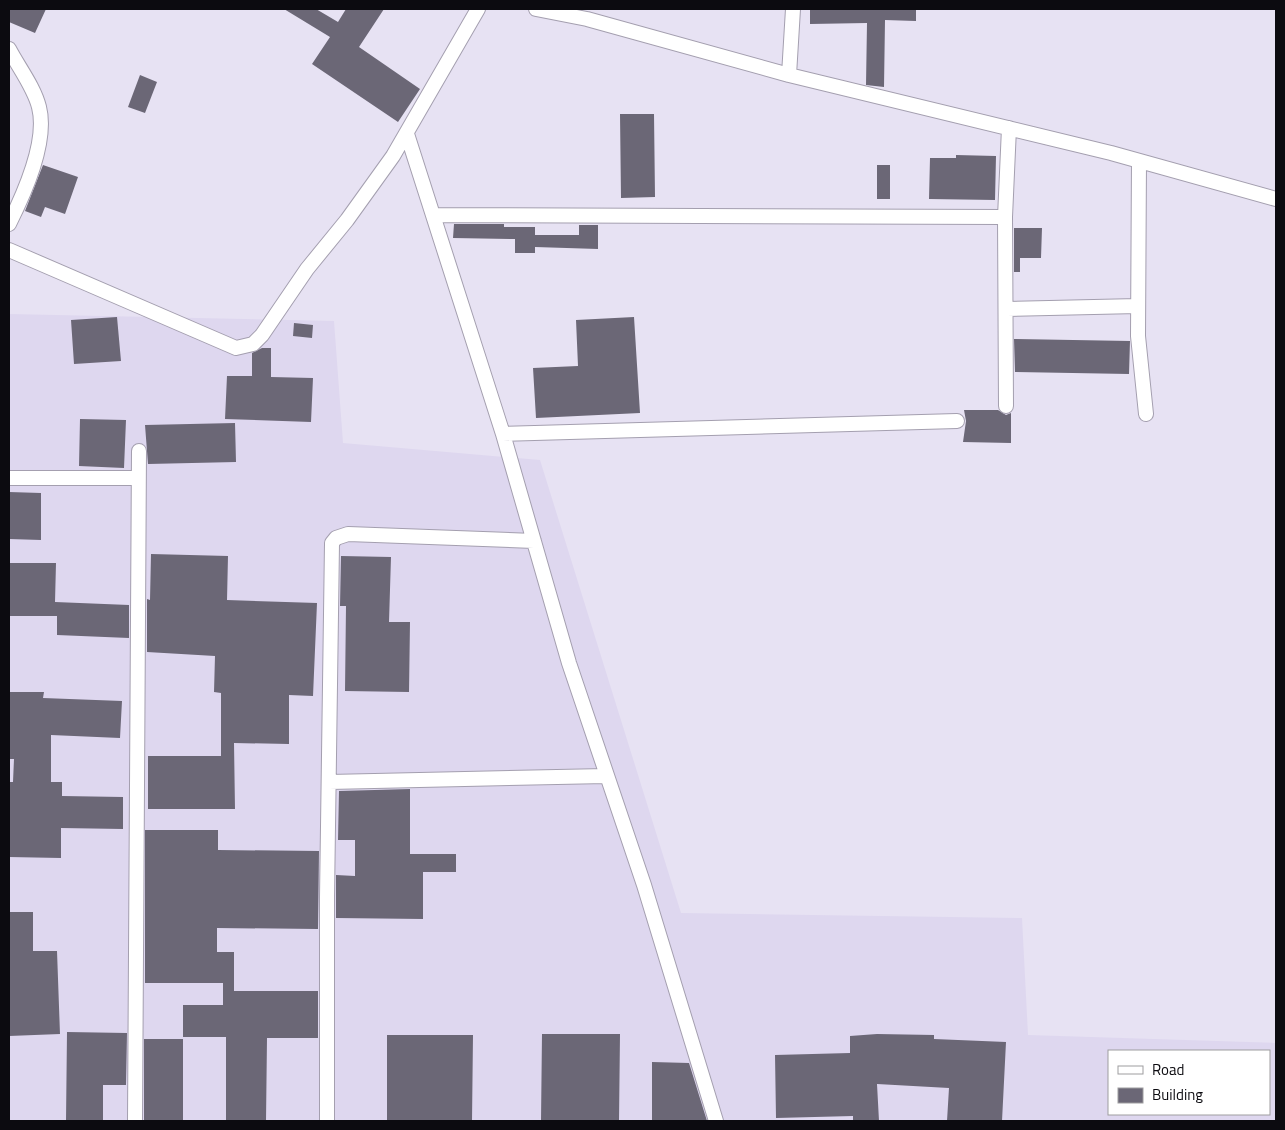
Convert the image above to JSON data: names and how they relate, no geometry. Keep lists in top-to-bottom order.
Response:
{
  "legend": ["Road", "Building"]
}
